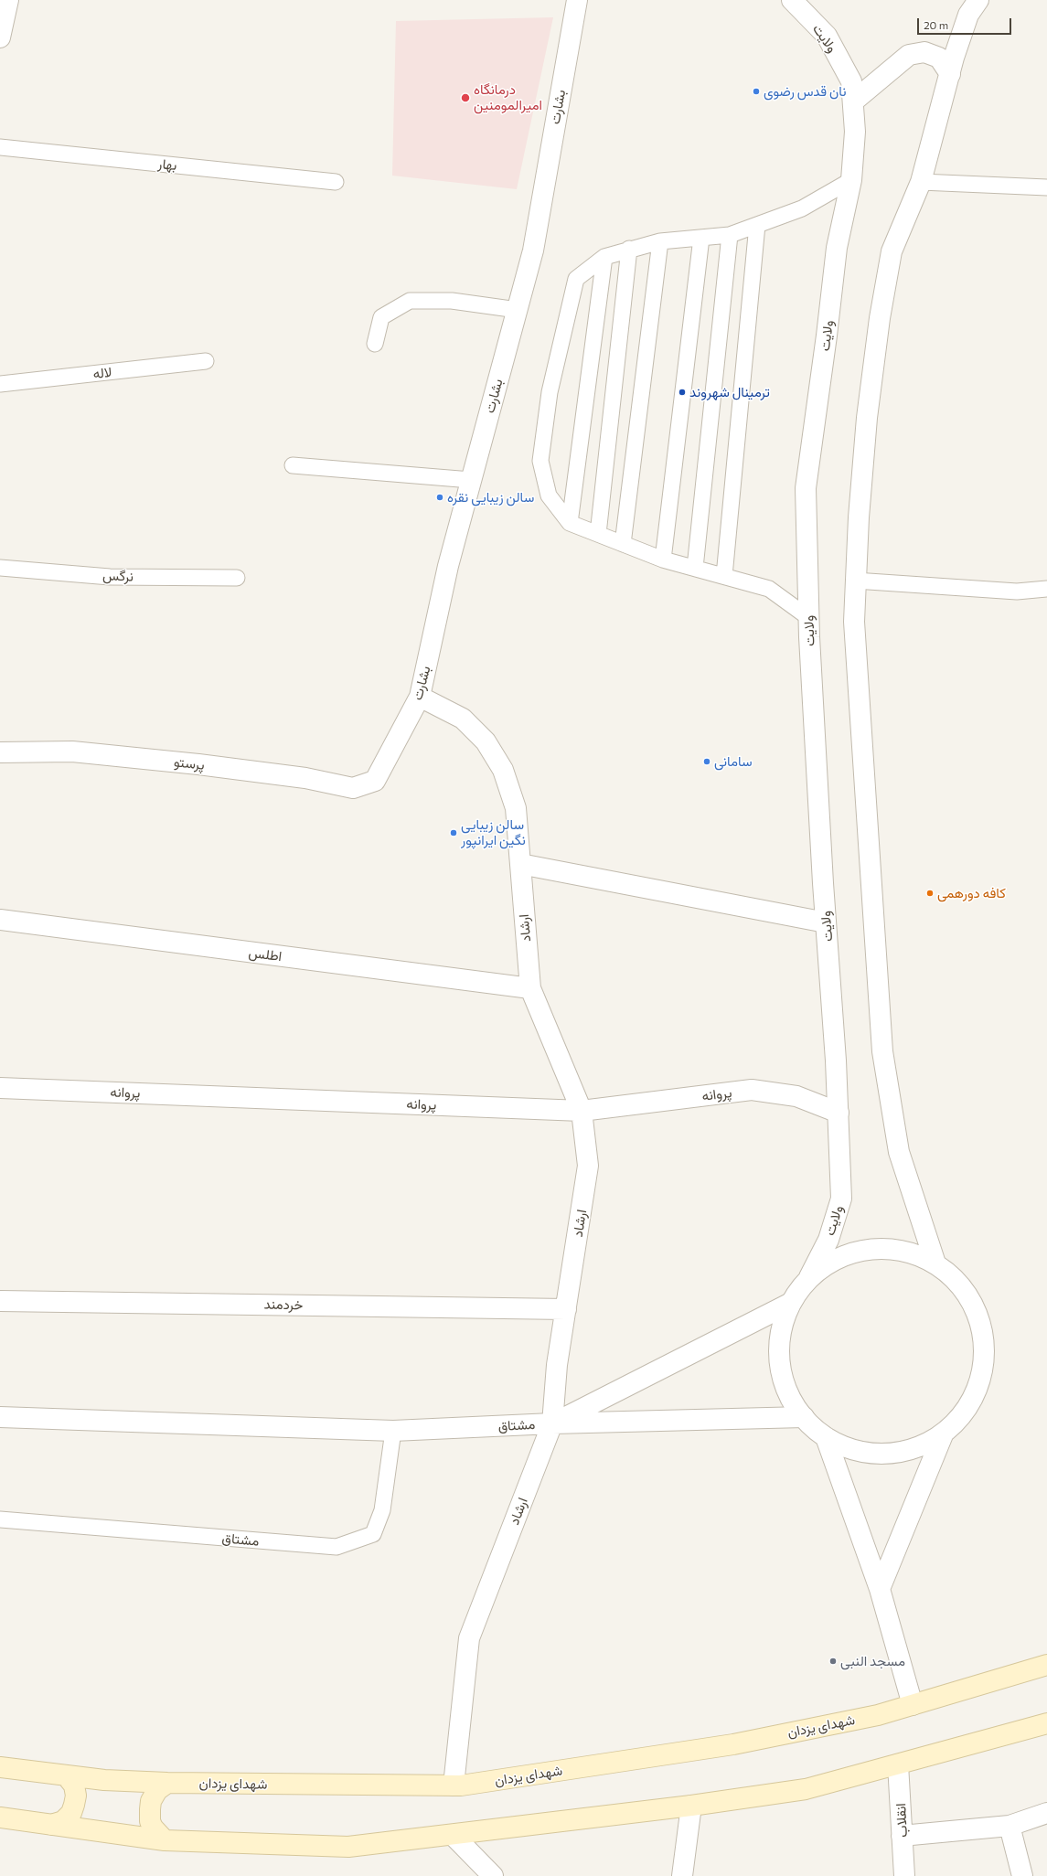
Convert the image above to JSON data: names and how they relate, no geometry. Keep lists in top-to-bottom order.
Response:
{
  "streets": {
    "main road": ["شهدای یزدان"],
    "street": [
      "ولایت",
      "بشارت",
      "پرستو",
      "ارشاد",
      "اطلس",
      "پروانه",
      "خردمند",
      "مشتاق",
      "انقلاب"
    ],
    "lane": ["بهار", "لاله", "نرگس"]
  },
  "crossings": [
    ["ولایت", "پروانه"],
    ["بشارت", "پرستو"],
    ["بشارت", "ارشاد"],
    ["ارشاد", "اطلس"],
    ["ارشاد", "پروانه"],
    ["ارشاد", "خردمند"],
    ["ارشاد", "مشتاق"],
    ["ارشاد", "شهدای یزدان"]
  ],
  "places": [
    "نان قدس رضوی",
    "درمانگاه امیرالمومنین",
    "ترمینال شهروند",
    "سالن زیبایی نقره",
    "سامانی",
    "سالن زیبایی نگین ایرانپور",
    "کافه دورهمی",
    "مسجد النبی"
  ],
  "scale_bar": "20 m"
}
